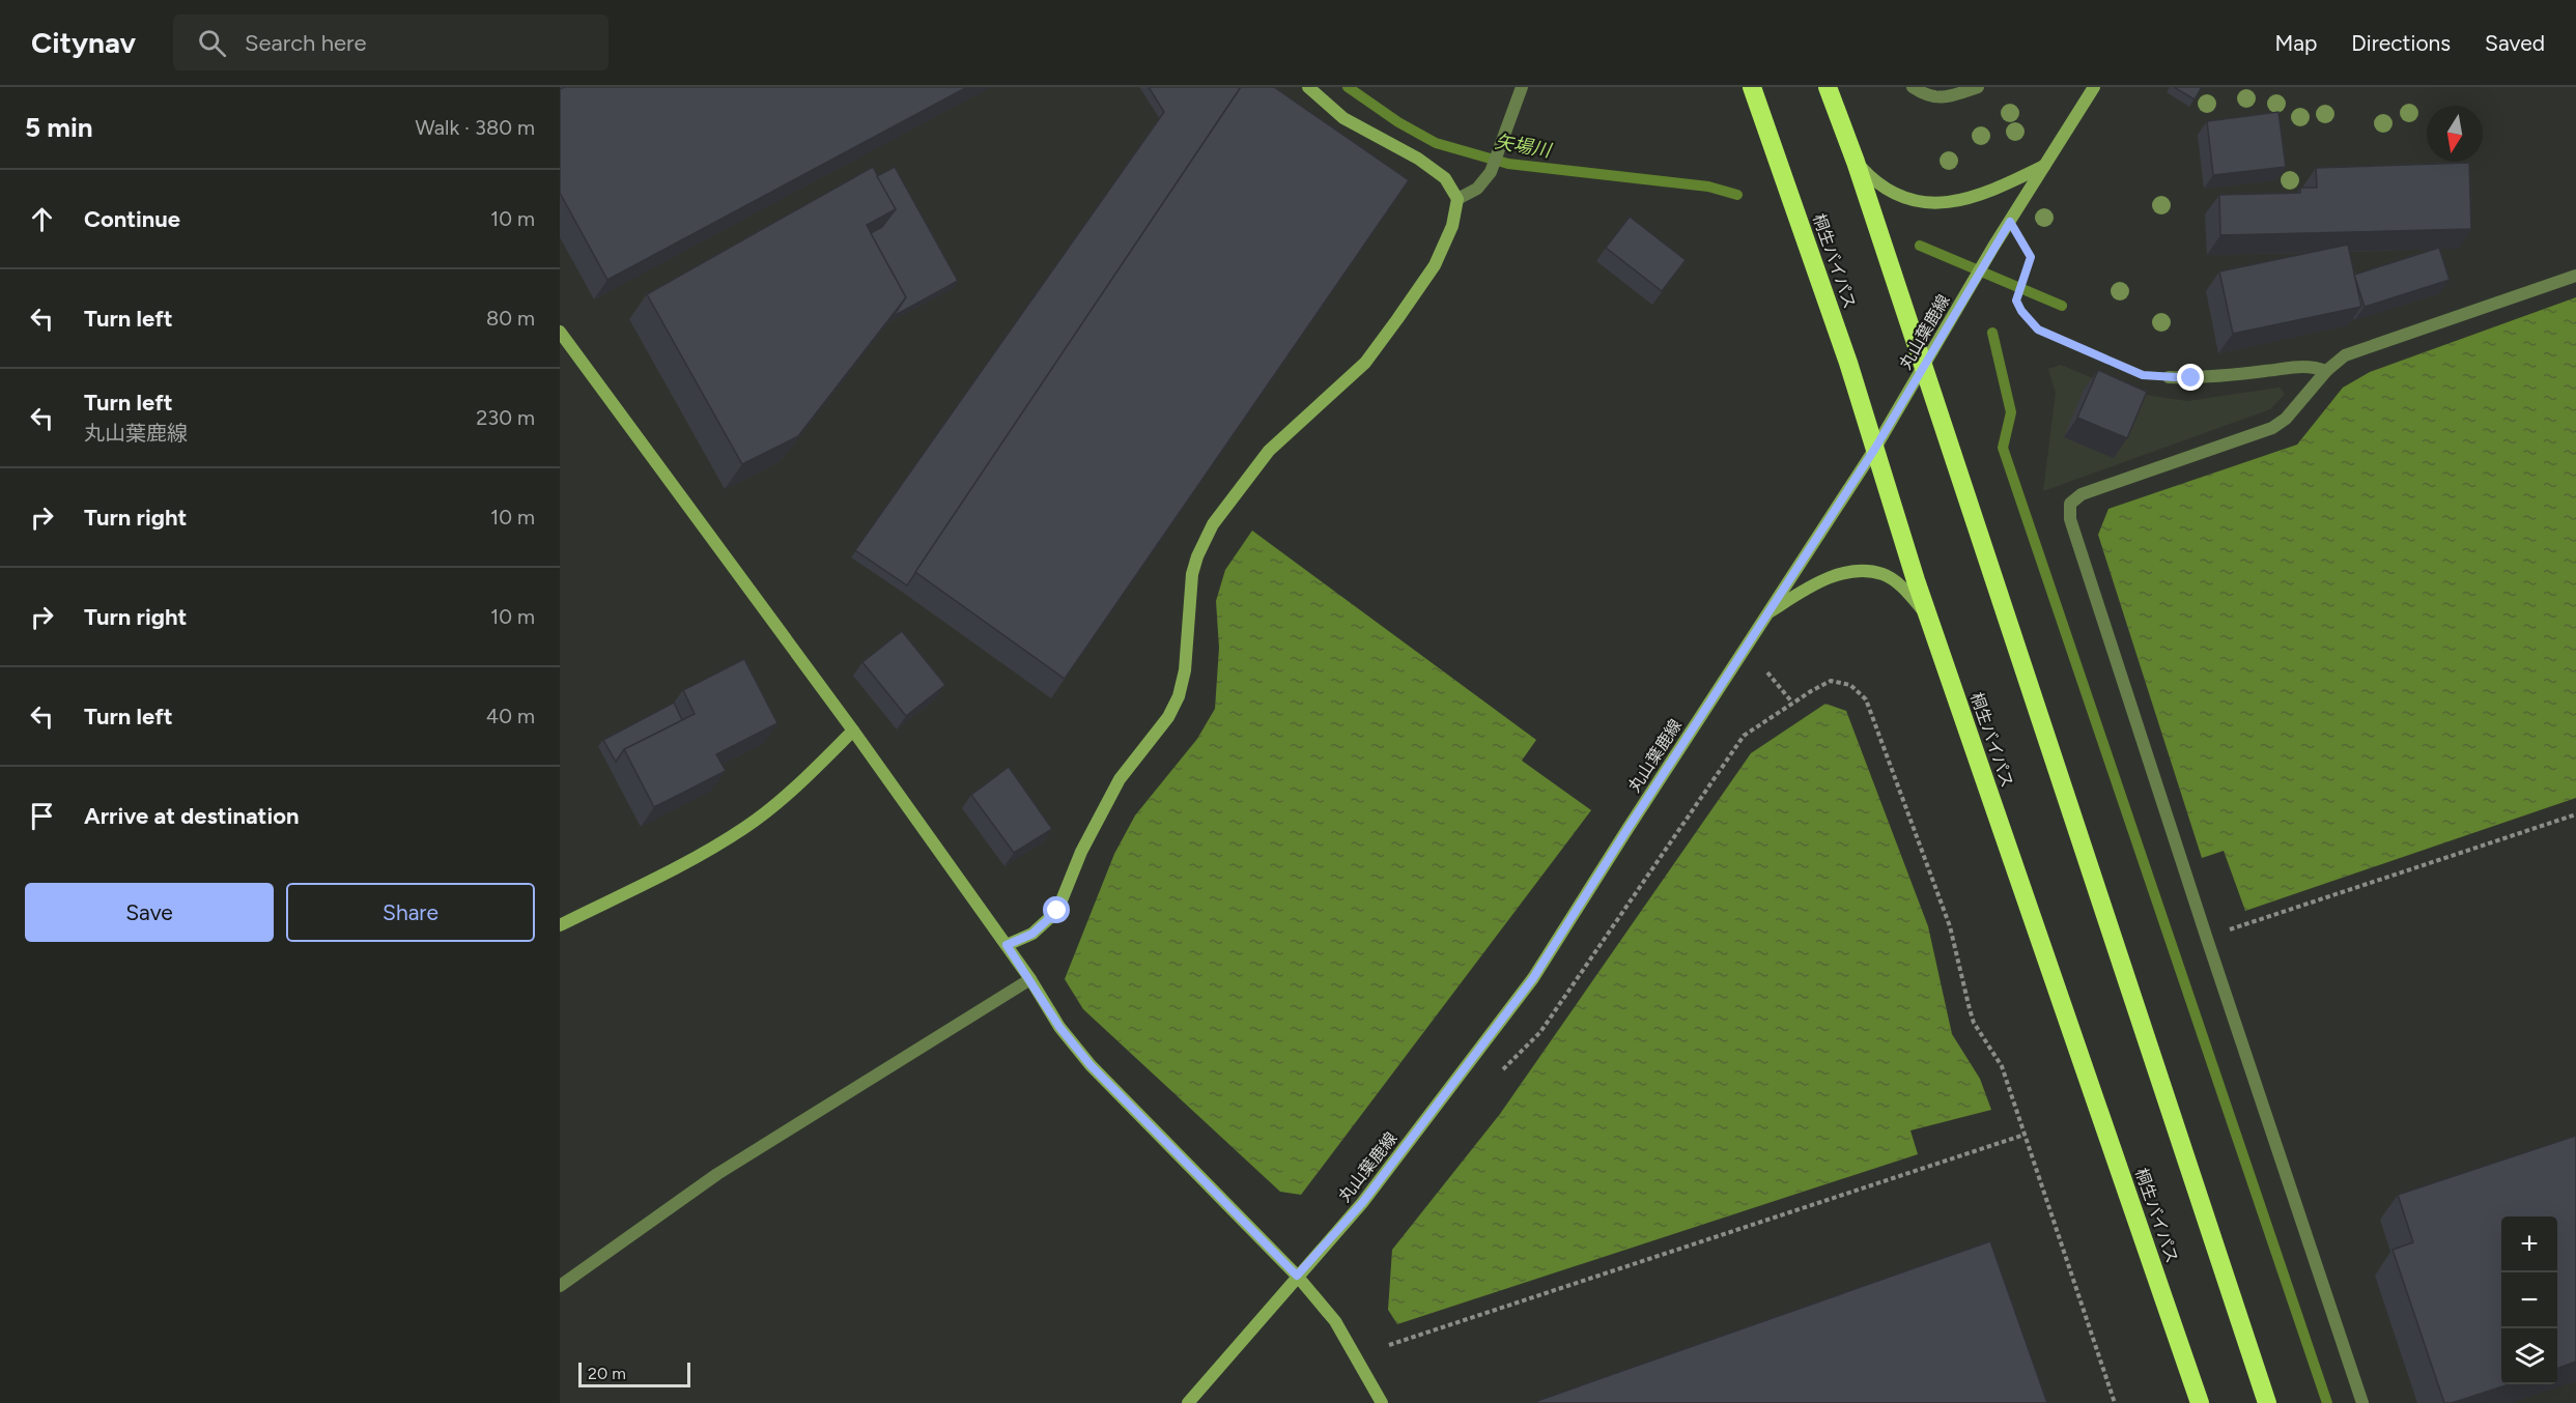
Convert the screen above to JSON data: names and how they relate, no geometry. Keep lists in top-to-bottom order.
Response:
{
  "streets": {
    "highway": ["桐生バイパス"],
    "street": ["丸山葉鹿線"]
  },
  "crossings": [
    ["桐生バイパス", "丸山葉鹿線"]
  ],
  "water": ["矢場川"],
  "scale_bar": "20 m",
  "north": "bottom",
  "page": {
    "header": "Citynav",
    "search": "Search here",
    "nav": ["Map", "Directions", "Saved"],
    "heading": ["5 min", "Walk · 380 m"],
    "list": [
      ["Continue", "10 m"],
      ["Turn left", "80 m"],
      ["Turn left", "丸山葉鹿線", "230 m"],
      ["Turn right", "10 m"],
      ["Turn right", "10 m"],
      ["Turn left", "40 m"],
      "Arrive at destination"
    ],
    "buttons": ["Save", "Share"],
    "map_buttons": ["+", "−"],
    "scale": "20 m"
  }
}
